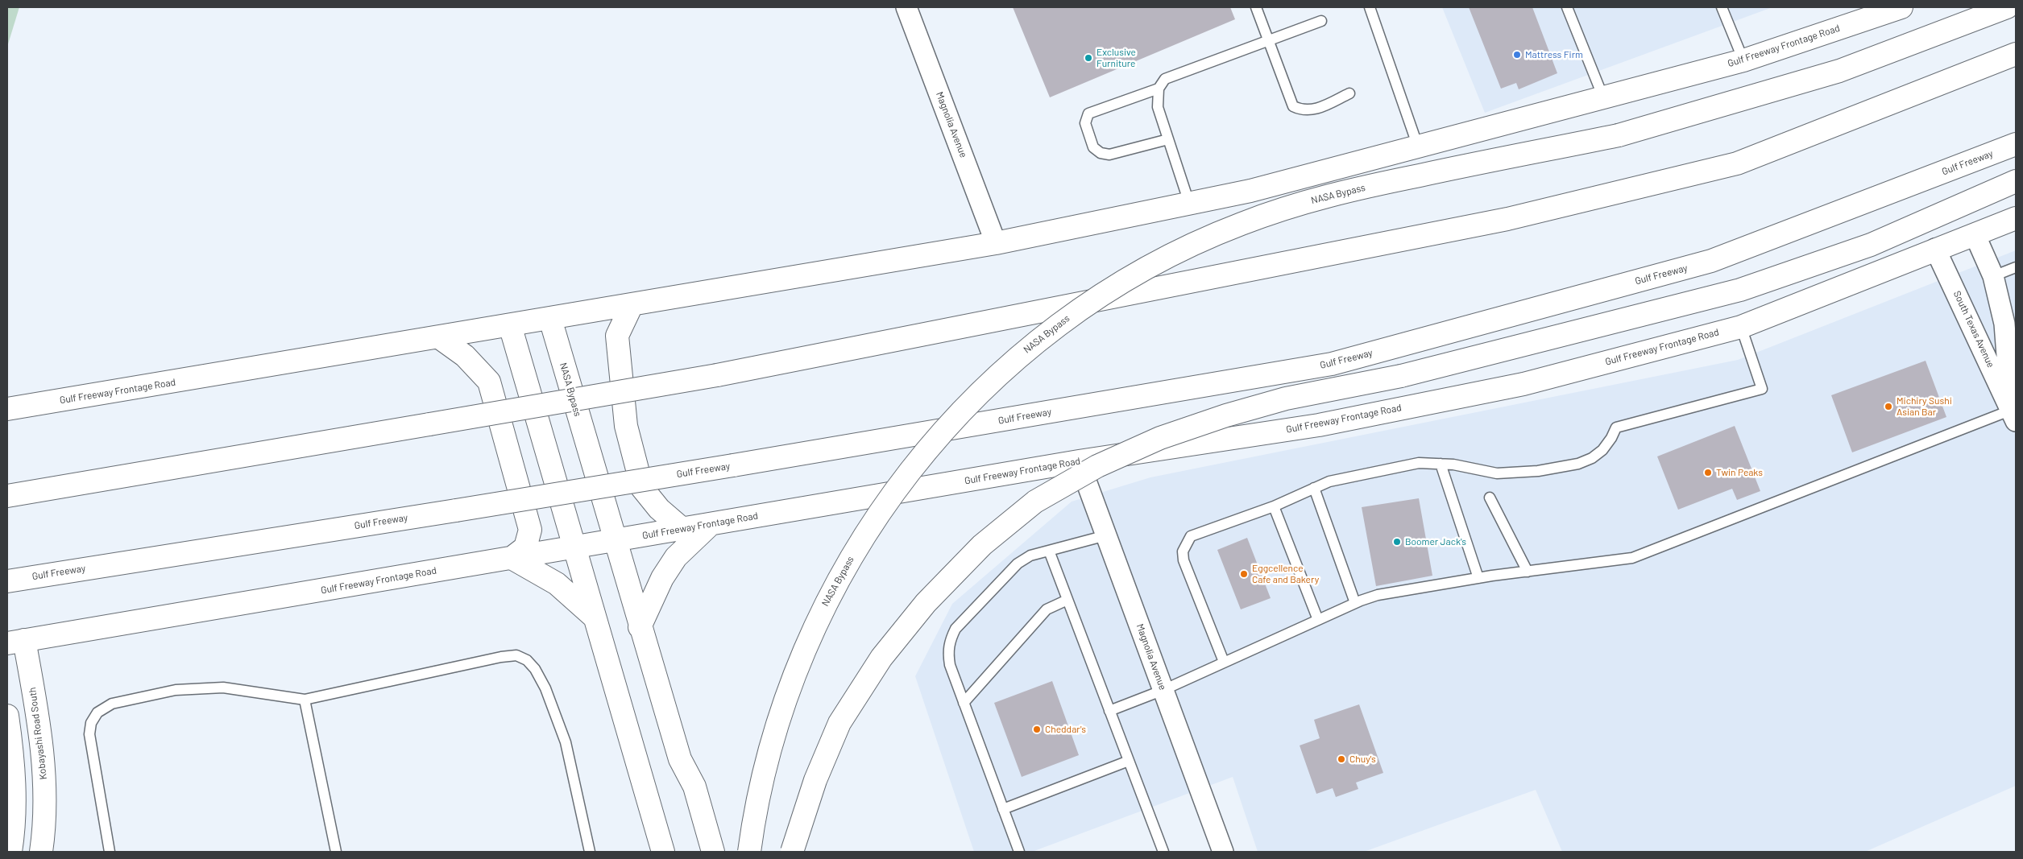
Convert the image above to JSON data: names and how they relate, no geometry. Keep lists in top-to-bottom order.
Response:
{
  "streets": {
    "main road": [
      "Gulf Freeway Frontage Road",
      "Gulf Freeway",
      "NASA Bypass",
      "Kobayashi Road South"
    ],
    "street": ["Magnolia Avenue", "South Texas Avenue"]
  },
  "crossings": [
    ["Gulf Freeway Frontage Road", "Magnolia Avenue"],
    ["Gulf Freeway Frontage Road", "NASA Bypass"],
    ["Gulf Freeway Frontage Road", "South Texas Avenue"],
    ["Gulf Freeway Frontage Road", "Kobayashi Road South"]
  ],
  "places": [
    "Mattress Firm",
    "Exclusive Furniture",
    "Michiry Sushi Asian Bar",
    "Twin Peaks",
    "Boomer Jack's",
    "Eggcellence Cafe and Bakery",
    "Cheddar's",
    "Chuy's"
  ]
}
